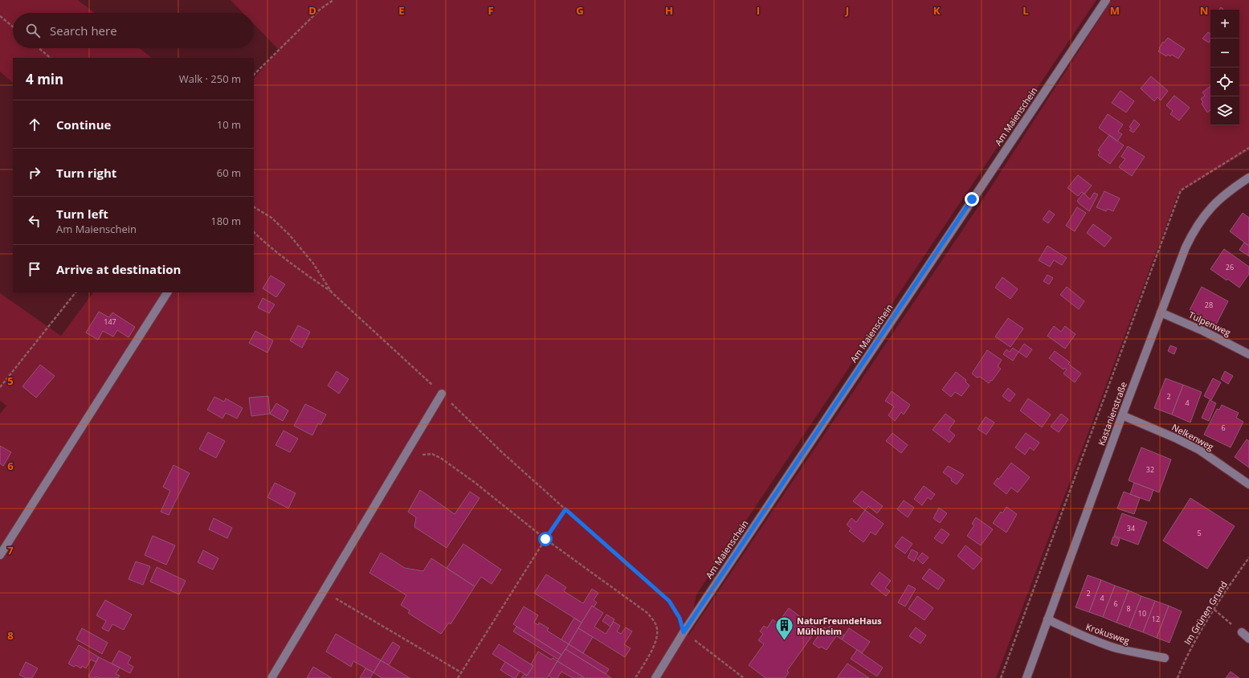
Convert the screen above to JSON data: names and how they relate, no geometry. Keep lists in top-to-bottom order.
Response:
{
  "streets": {
    "street": [
      "Am Maienschein",
      "Tulpenweg",
      "Kastanienstraße",
      "Nelkenweg",
      "Krokusweg"
    ],
    "path": ["Im Grünen Grund"]
  },
  "crossings": [
    ["Tulpenweg", "Kastanienstraße"],
    ["Kastanienstraße", "Nelkenweg"],
    ["Kastanienstraße", "Krokusweg"]
  ],
  "places": {
    "building": ["NaturFreundeHaus Mühlheim"]
  },
  "house_numbers": [
    "26",
    "28",
    "147",
    "2",
    "4",
    "6",
    "32",
    "34",
    "5",
    "2",
    "4",
    "6",
    "8",
    "10",
    "12"
  ],
  "page": {
    "map_buttons": ["+", "−"],
    "search": "Search here",
    "heading": ["4 min", "Walk · 250 m"],
    "list": [
      ["Continue", "10 m"],
      ["Turn right", "60 m"],
      ["Turn left", "Am Maienschein", "180 m"],
      "Arrive at destination"
    ]
  },
  "grid": {
    "columns": [
      "D",
      "E",
      "F",
      "G",
      "H",
      "I",
      "J",
      "K",
      "L",
      "M",
      "N"
    ],
    "rows": [
      "5",
      "6",
      "7",
      "8"
    ]
  }
}
